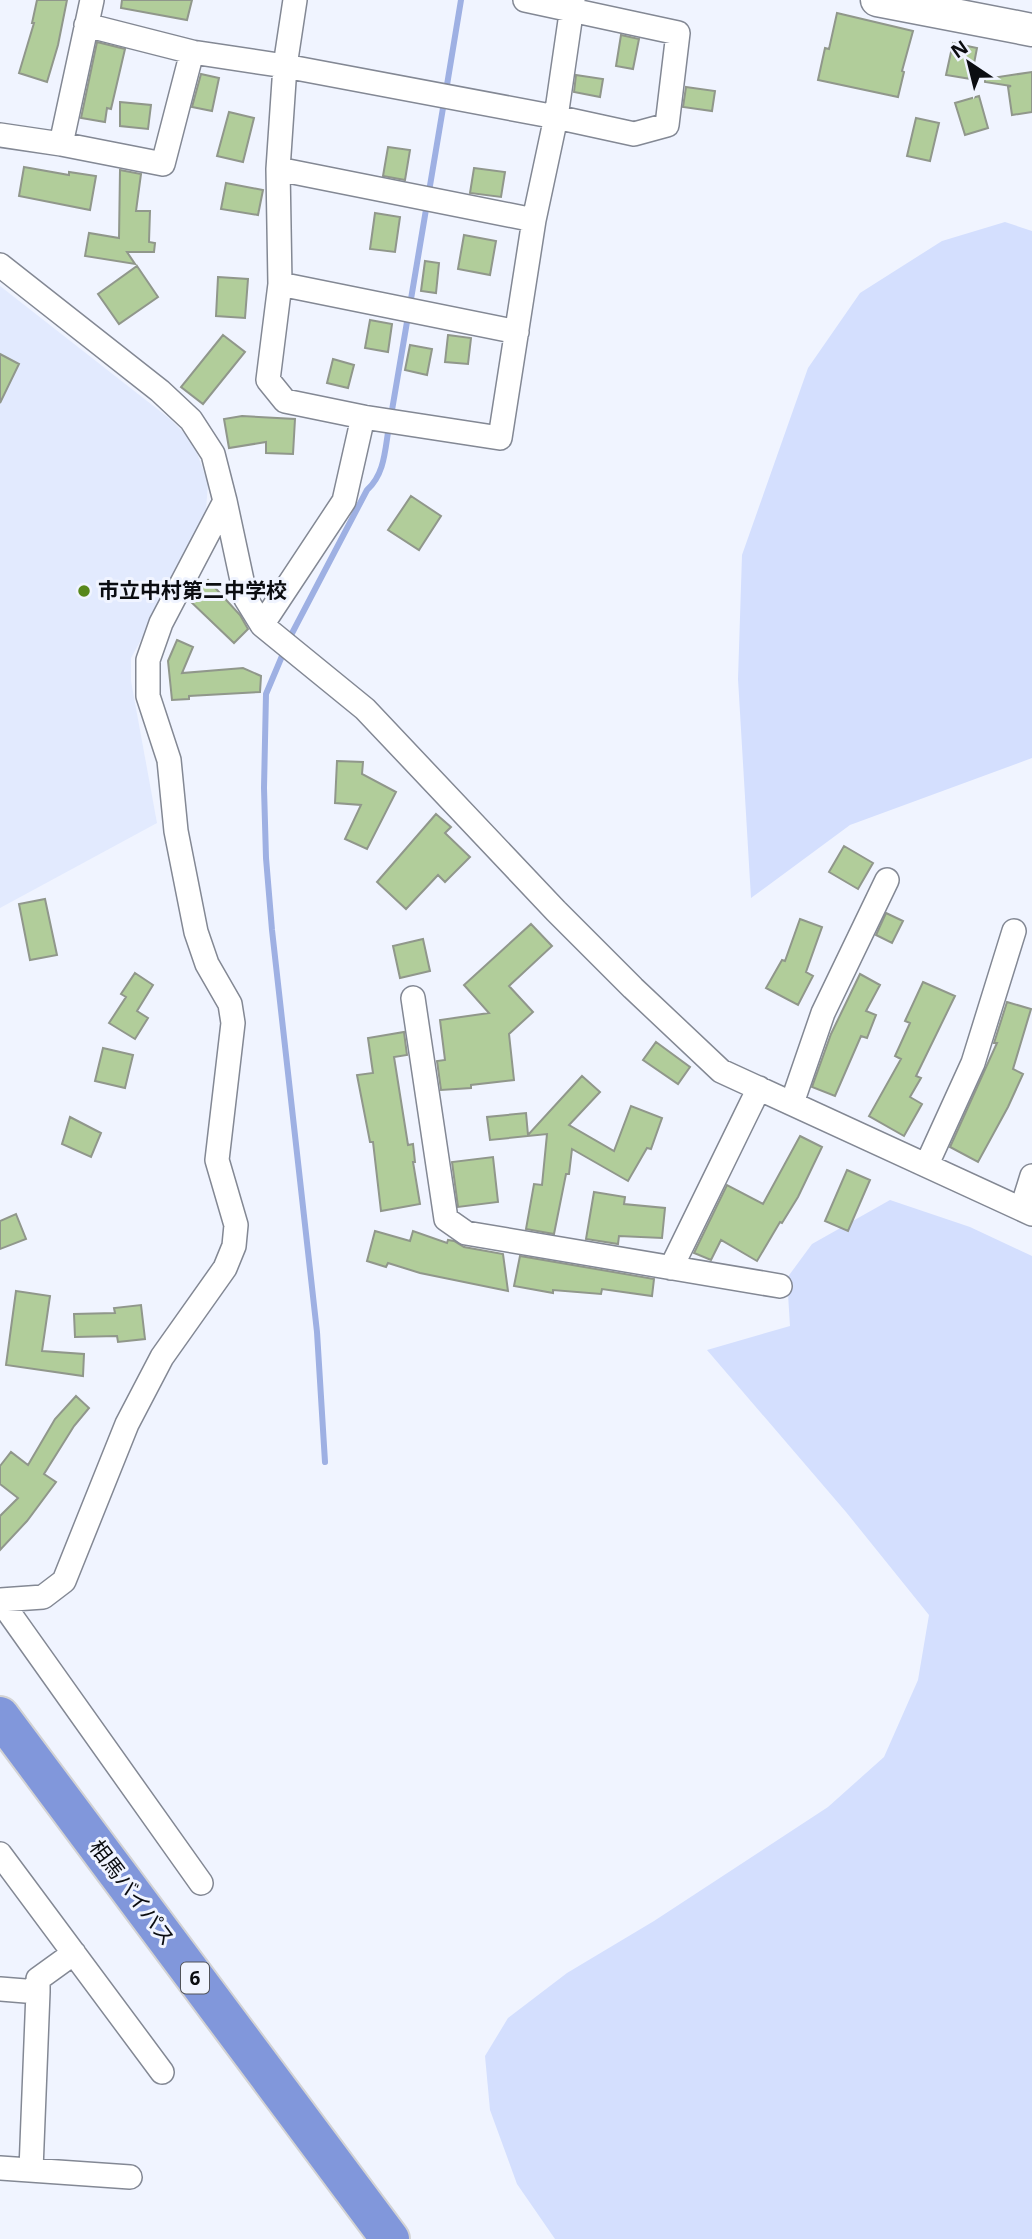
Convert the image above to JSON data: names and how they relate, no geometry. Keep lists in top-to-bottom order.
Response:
{
  "streets": {
    "highway": ["相馬バイパス", "6"]
  },
  "places": ["市立中村第二中学校"],
  "north": "top left"
}
